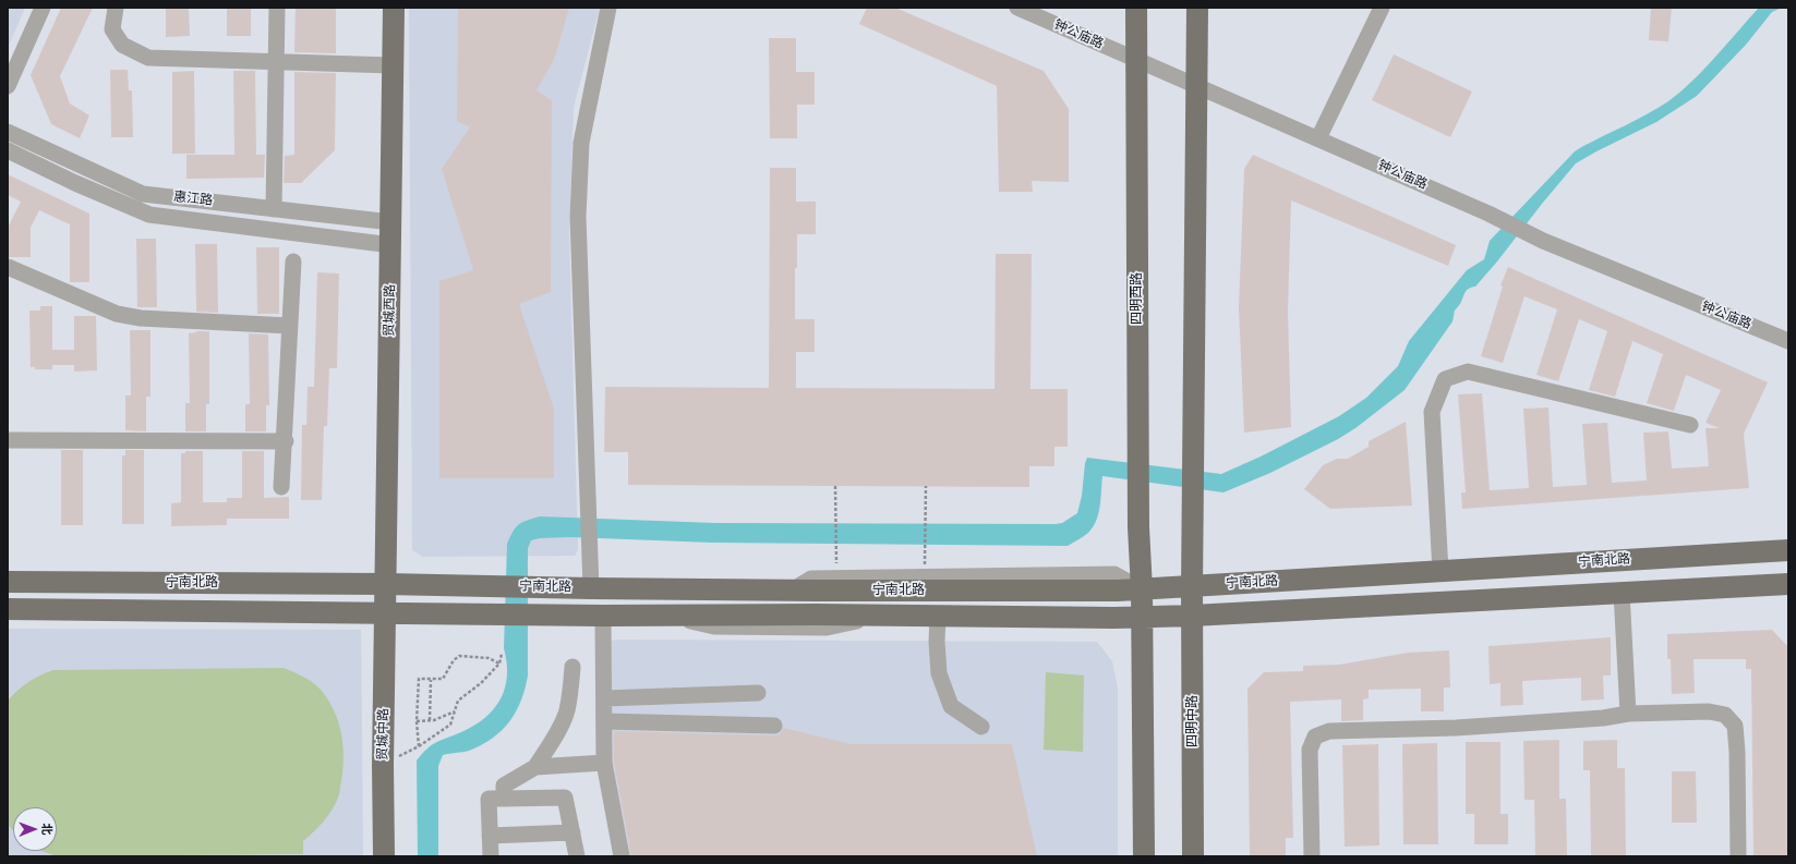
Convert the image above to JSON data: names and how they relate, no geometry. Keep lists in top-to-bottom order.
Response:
{
  "streets": {
    "main road": [
      "四明西路",
      "贸城西路",
      "宁南北路",
      "四明中路",
      "贸城中路"
    ],
    "street": ["钟公庙路", "惠江路"]
  },
  "crossings": [
    ["钟公庙路", "四明西路"],
    ["惠江路", "贸城西路"],
    ["四明西路", "宁南北路"],
    ["贸城西路", "宁南北路"],
    ["贸城西路", "贸城中路"],
    ["宁南北路", "四明中路"],
    ["宁南北路", "贸城中路"]
  ],
  "north": "right"
}
